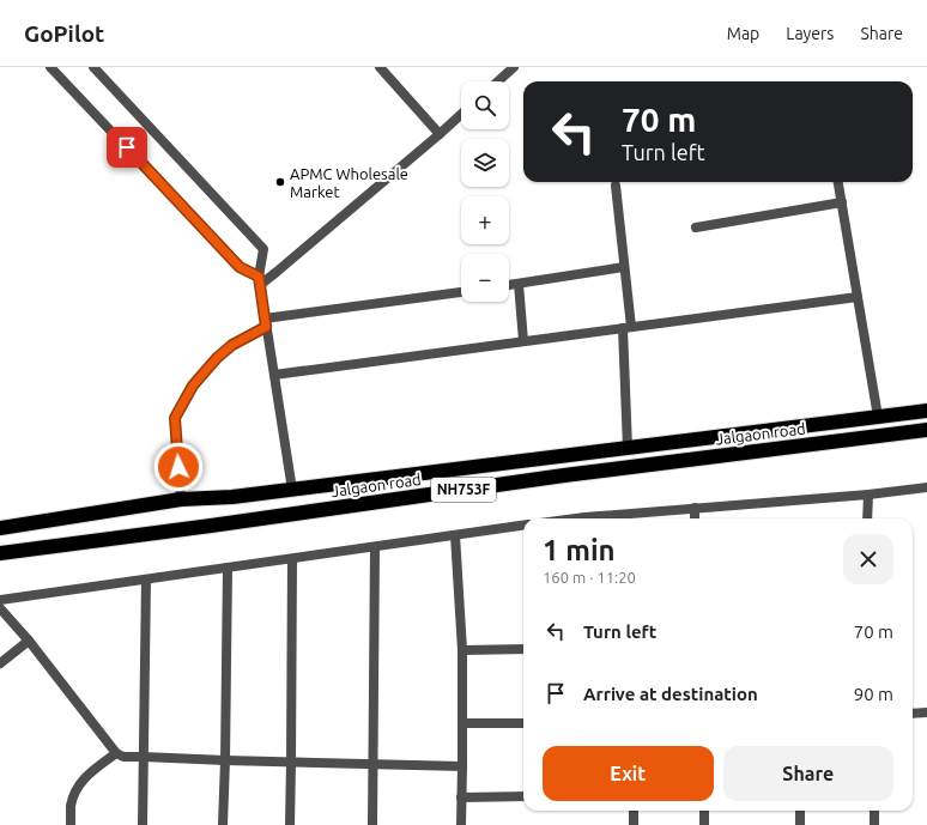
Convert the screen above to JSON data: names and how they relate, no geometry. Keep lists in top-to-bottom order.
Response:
{
  "streets": {
    "highway": ["Jalgaon road", "NH753F"]
  },
  "places": ["APMC Wholesale Market"],
  "page": {
    "header": "GoPilot",
    "nav": ["Map", "Layers", "Share"],
    "map_buttons": ["+", "−"],
    "turn": ["70 m", "Turn left"],
    "heading": ["1 min", "160 m · 11:20"],
    "list": [
      {
        "name": "Turn left",
        "value": "70 m"
      },
      {
        "name": "Arrive at destination",
        "value": "90 m"
      }
    ],
    "buttons": ["Exit", "Share"]
  }
}
